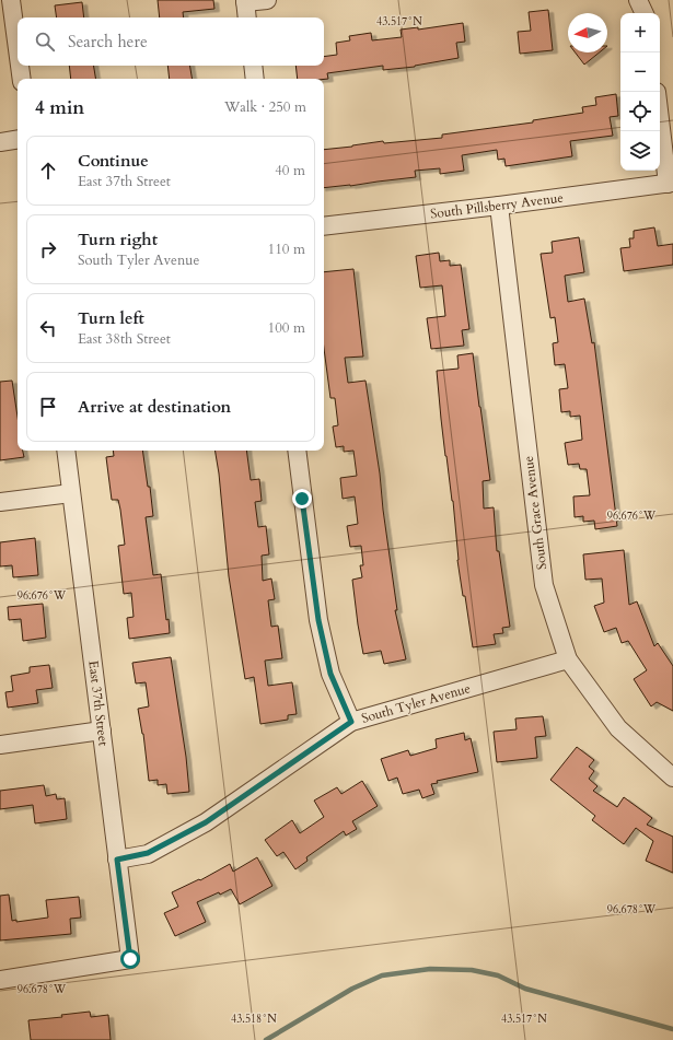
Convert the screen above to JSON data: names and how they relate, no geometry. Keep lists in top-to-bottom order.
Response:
{
  "streets": {
    "street": [
      "South Pillsberry Avenue",
      "South Grace Avenue",
      "East 37th Street",
      "South Tyler Avenue"
    ]
  },
  "crossings": [
    ["South Pillsberry Avenue", "South Grace Avenue"],
    ["South Grace Avenue", "South Tyler Avenue"],
    ["East 37th Street", "South Tyler Avenue"]
  ],
  "north": "left",
  "page": {
    "map_buttons": ["+", "−"],
    "search": "Search here",
    "heading": ["4 min", "Walk · 250 m"],
    "list": [
      ["Continue", "East 37th Street", "40 m"],
      ["Turn right", "South Tyler Avenue", "110 m"],
      ["Turn left", "East 38th Street", "100 m"],
      "Arrive at destination"
    ]
  },
  "coordinates": [
    "43.517°N",
    "96.676°W",
    "96.678°W",
    "43.518°N"
  ]
}
